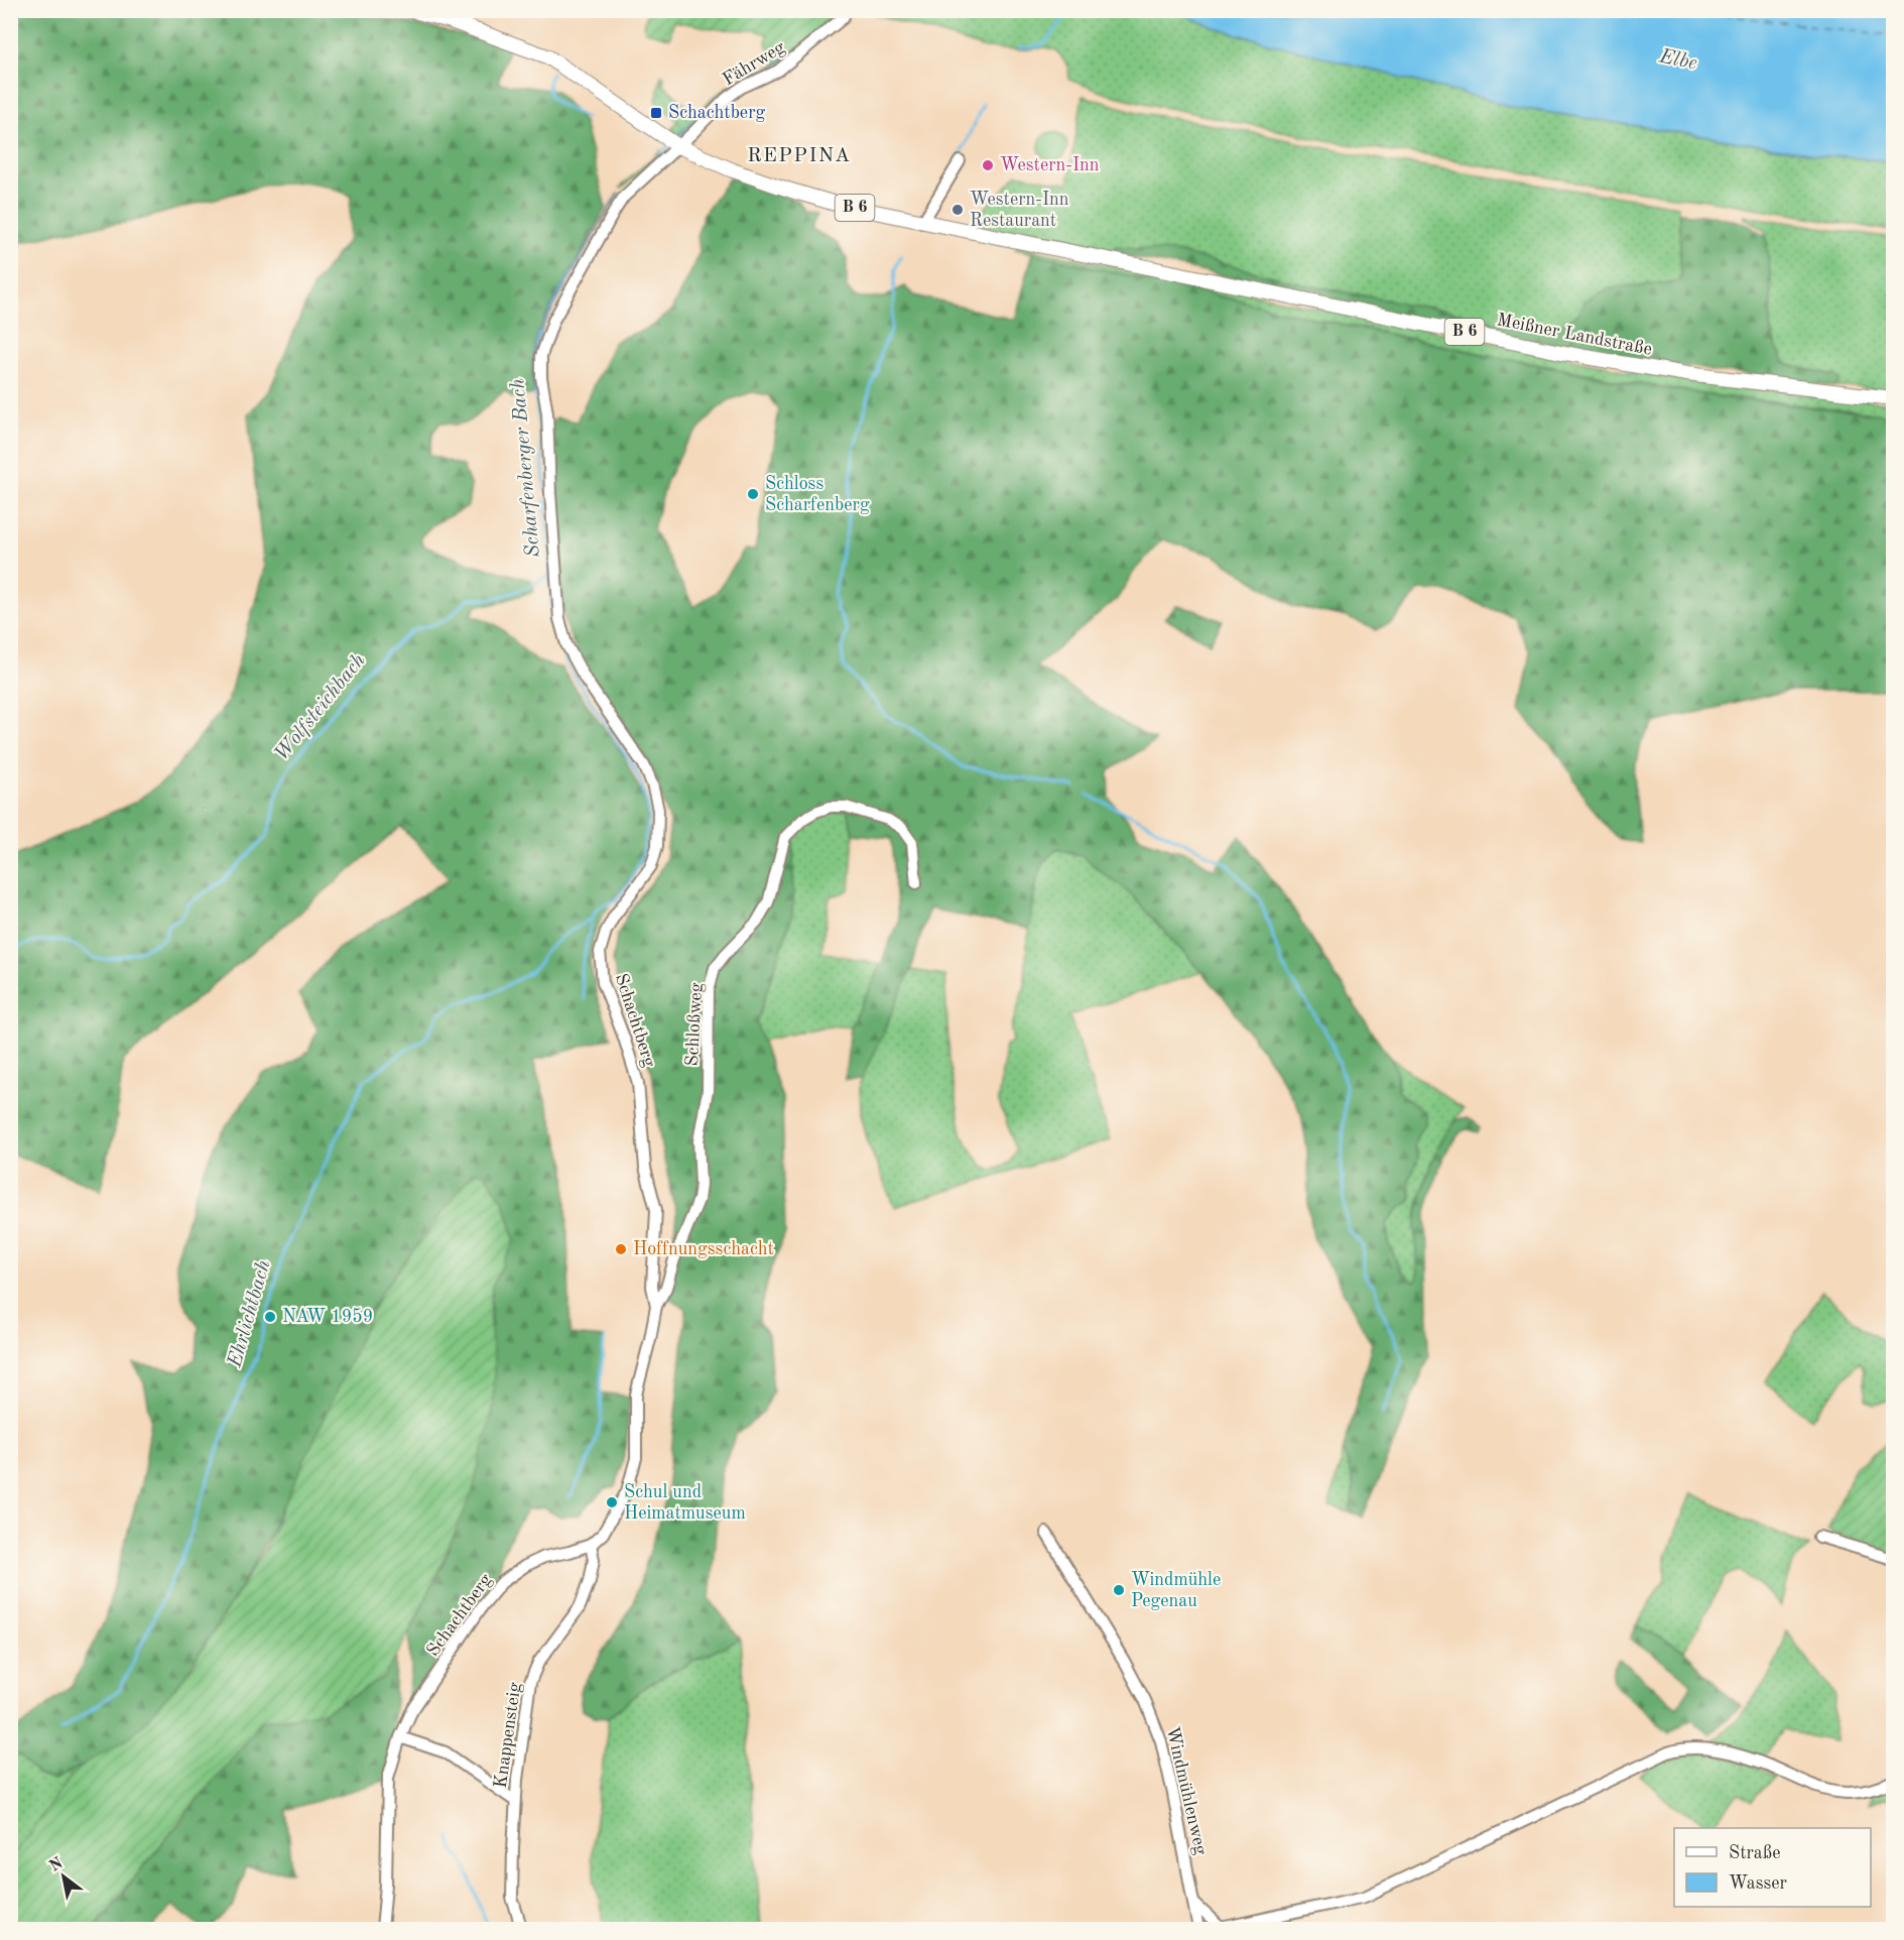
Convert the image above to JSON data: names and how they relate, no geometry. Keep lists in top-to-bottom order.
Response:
{
  "streets": {
    "main road": ["B 6", "Meißner Landstraße"],
    "street": [
      "Fährweg",
      "Schachtberg",
      "Schloßweg",
      "Knappensteig",
      "Windmühlenweg"
    ]
  },
  "crossings": [
    ["Fährweg", "B 6"],
    ["Fährweg", "Schachtberg"],
    ["B 6", "Meißner Landstraße"],
    ["B 6", "Schachtberg"],
    ["Schachtberg", "Schloßweg"],
    ["Schachtberg", "Knappensteig"]
  ],
  "districts": ["REPPINA"],
  "water": [
    "Elbe",
    "Scharfenberger Bach",
    "Wolfsteichbach",
    "Ehrlichtbach"
  ],
  "places": {
    "transit": ["Schachtberg"],
    "other": [
      "Western-Inn",
      "Western-Inn Restaurant",
      "Schloss Scharfenberg",
      "Hoffnungsschacht",
      "NAW 1959",
      "Schul und Heimatmuseum",
      "Windmühle Pegenau"
    ]
  },
  "legend": ["Straße", "Wasser"],
  "north": "top left"
}
